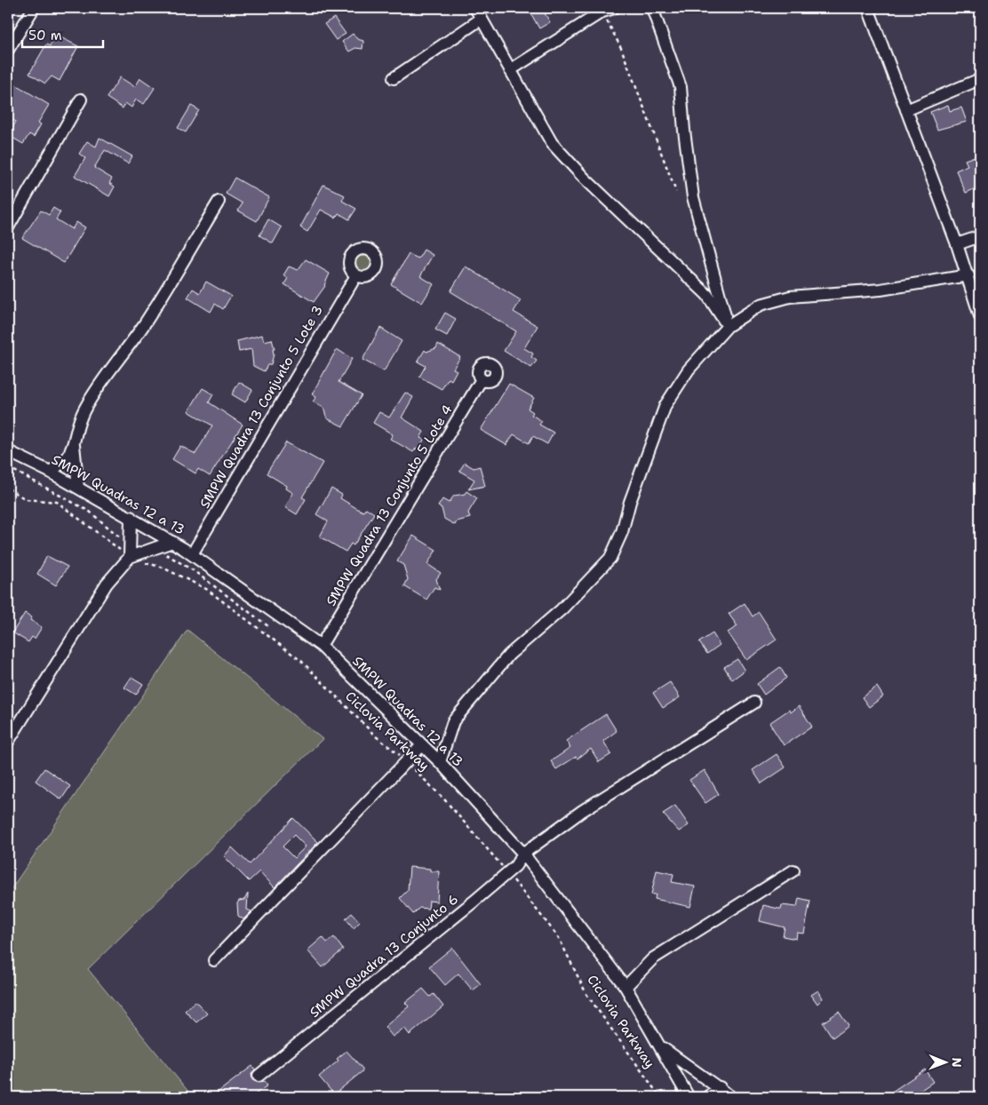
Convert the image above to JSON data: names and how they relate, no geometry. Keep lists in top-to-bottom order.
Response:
{
  "streets": {
    "street": [
      "SMPW Quadra 13 Conjunto 5 Lote 3",
      "SMPW Quadras 12 a 13",
      "SMPW Quadra 13 Conjunto 5 Lote 4",
      "SMPW Quadra 13 Conjunto 6"
    ],
    "path": ["Ciclovia Parkway"]
  },
  "crossings": [
    ["SMPW Quadra 13 Conjunto 5 Lote 3", "SMPW Quadras 12 a 13"],
    ["SMPW Quadras 12 a 13", "SMPW Quadra 13 Conjunto 5 Lote 4"],
    ["SMPW Quadras 12 a 13", "SMPW Quadra 13 Conjunto 6"],
    ["Ciclovia Parkway", "SMPW Quadra 13 Conjunto 6"]
  ],
  "scale_bar": "50 m",
  "north": "right"
}
